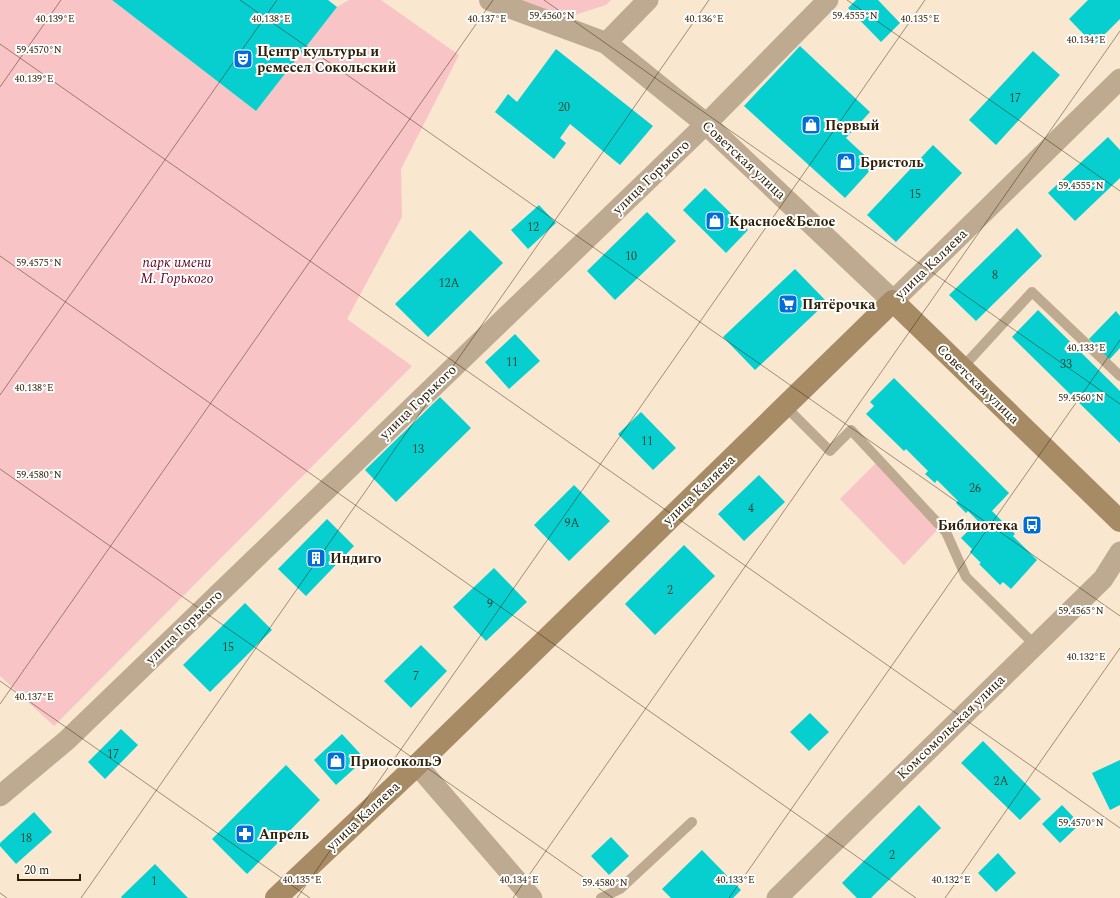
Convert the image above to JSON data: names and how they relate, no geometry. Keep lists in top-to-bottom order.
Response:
{
  "streets": {
    "main road": ["Советская улица", "улица Каляева"],
    "street": ["улица Горького", "Комсомольская улица"]
  },
  "crossings": [
    ["Советская улица", "улица Горького"],
    ["Советская улица", "улица Каляева"]
  ],
  "parks": ["парк имени М. Горького"],
  "places": {
    "theatre": ["Центр культуры и ремесел Сокольский"],
    "shop": [
      "Первый",
      "Бристоль",
      "Красное&Белое",
      "ПриосокольЭ"
    ],
    "supermarket": ["Пятёрочка"],
    "bus stop": ["Библиотека"],
    "building": ["Индиго"],
    "pharmacy": ["Апрель"]
  },
  "house_numbers": [
    "17",
    "20",
    "15",
    "12",
    "10",
    "8",
    "12А",
    "11",
    "33",
    "11",
    "13",
    "26",
    "4",
    "9А",
    "2",
    "9",
    "15",
    "7",
    "17",
    "2А",
    "18",
    "2",
    "1"
  ],
  "scale_bar": "20 m",
  "coordinates": [
    "59.4560°N",
    "59.4555°N",
    "40.139°E",
    "40.138°E",
    "40.137°E",
    "40.136°E",
    "40.135°E",
    "40.134°E",
    "59.4570°N",
    "59.4575°N",
    "40.133°E",
    "59.4580°N",
    "59.4565°N",
    "40.132°E"
  ]
}
